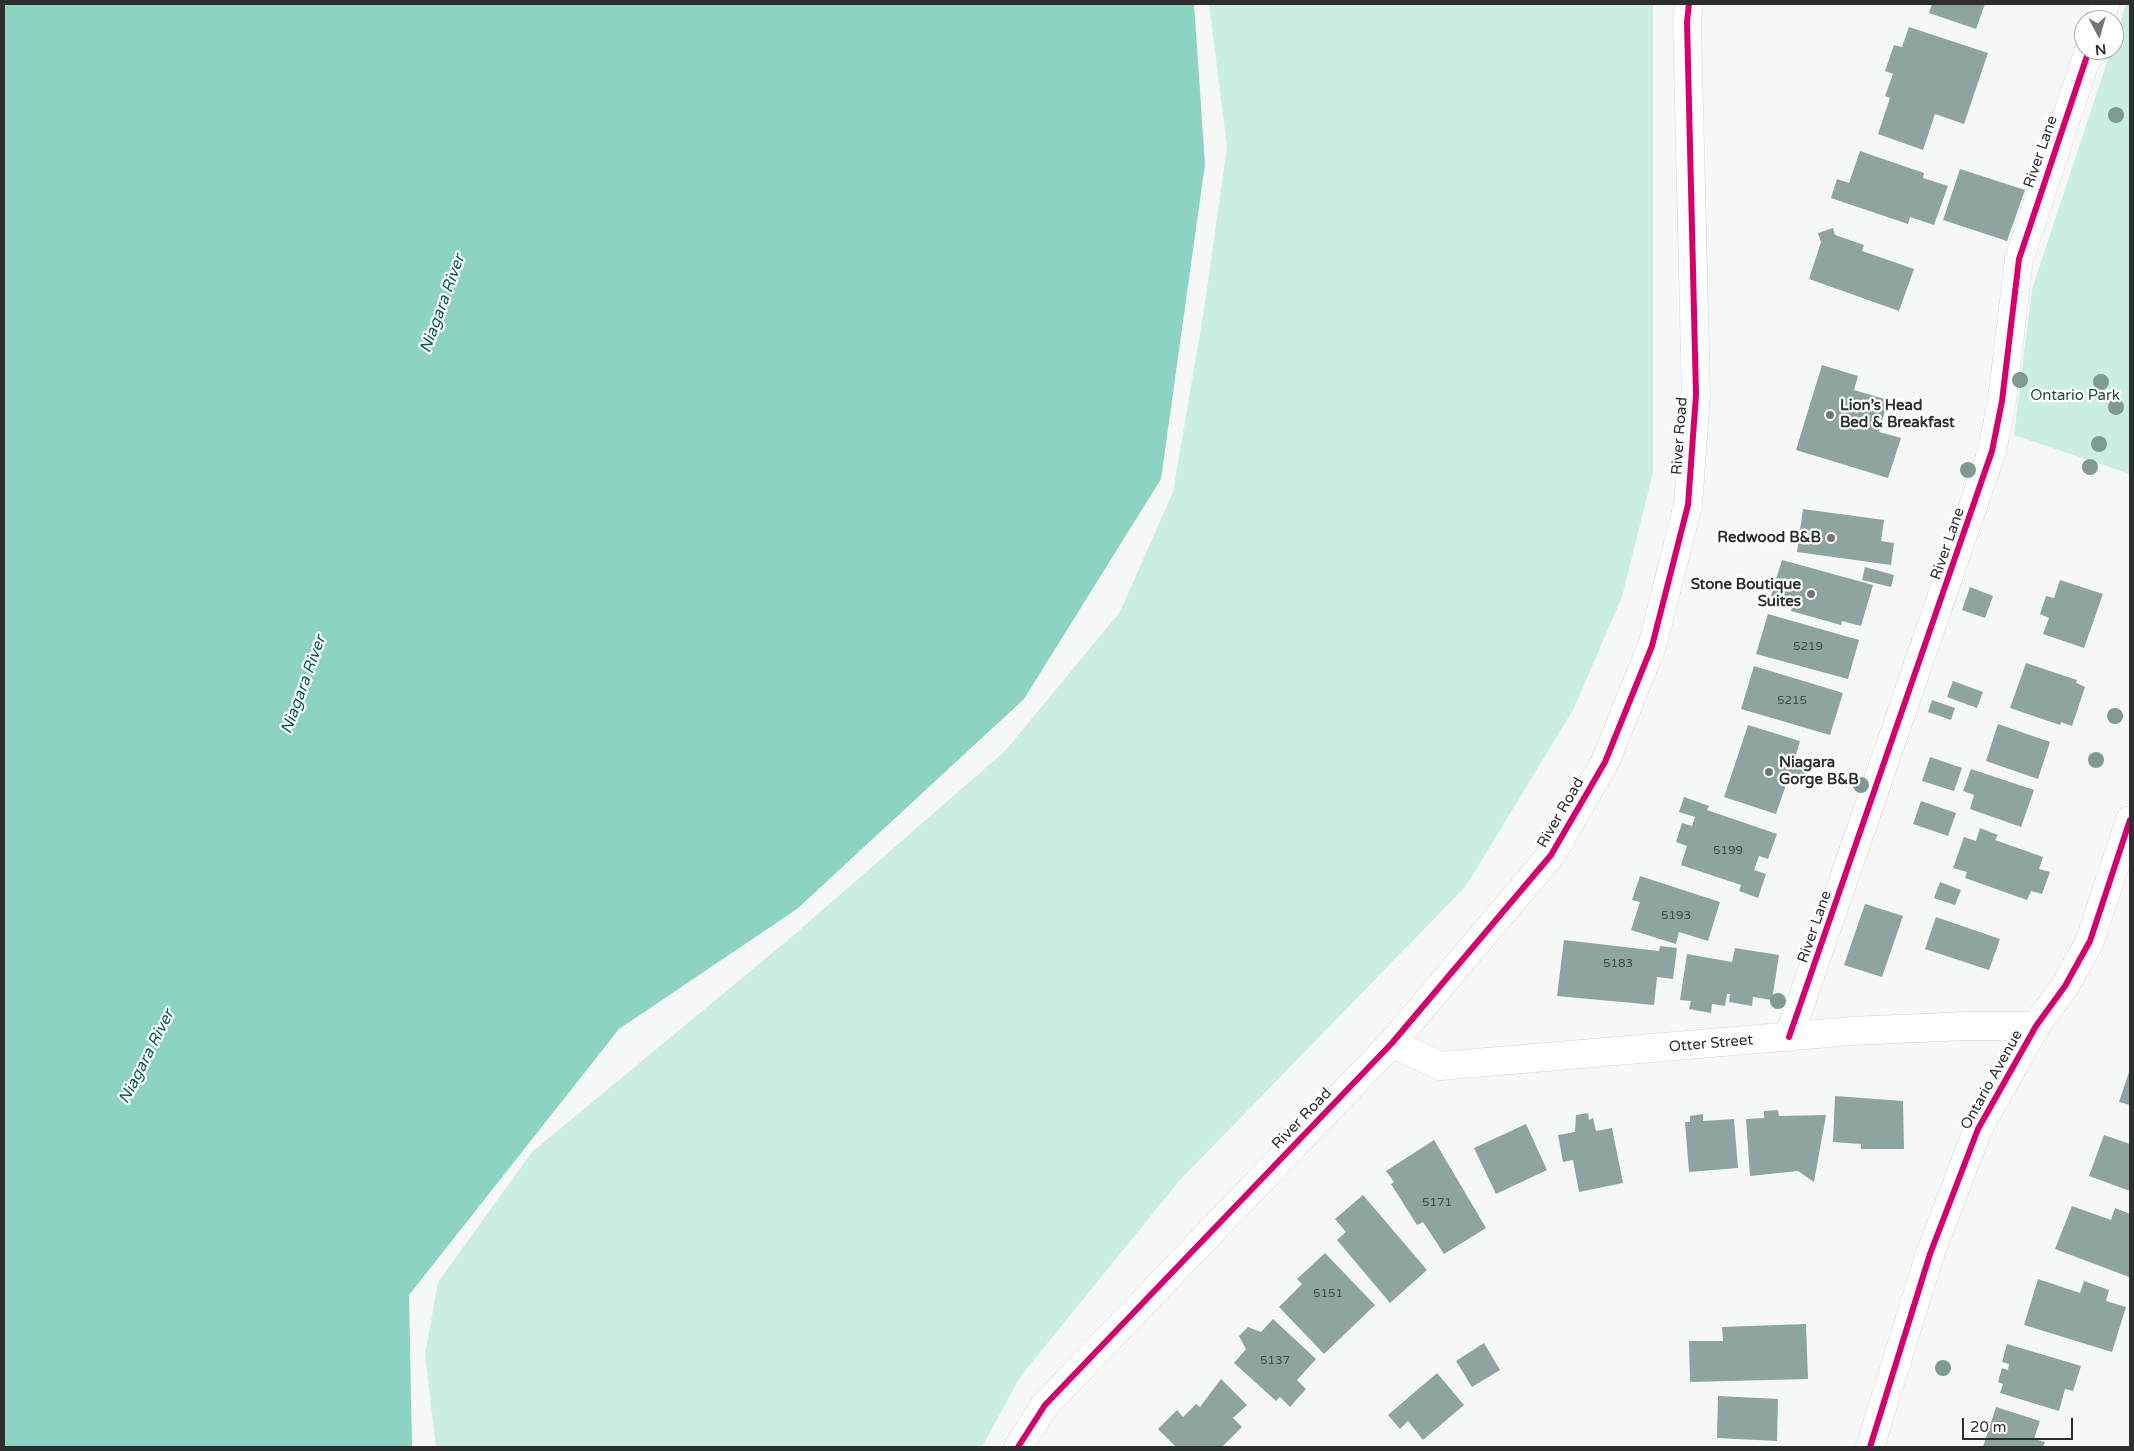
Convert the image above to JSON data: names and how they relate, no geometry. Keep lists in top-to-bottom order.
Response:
{
  "streets": {
    "street": [
      "River Lane",
      "River Road",
      "Otter Street",
      "Ontario Avenue"
    ]
  },
  "crossings": [
    ["River Lane", "Otter Street"],
    ["River Road", "Otter Street"],
    ["Otter Street", "Ontario Avenue"]
  ],
  "water": ["Niagara River"],
  "parks": ["Ontario Park"],
  "places": [
    "Lion’s Head Bed & Breakfast",
    "Redwood B&B",
    "Stone Boutique Suites",
    "Niagara Gorge B&B"
  ],
  "house_numbers": [
    "5219",
    "5215",
    "5199",
    "5193",
    "5183",
    "5171",
    "5151",
    "5137"
  ],
  "scale_bar": "20 m",
  "north": "bottom"
}
